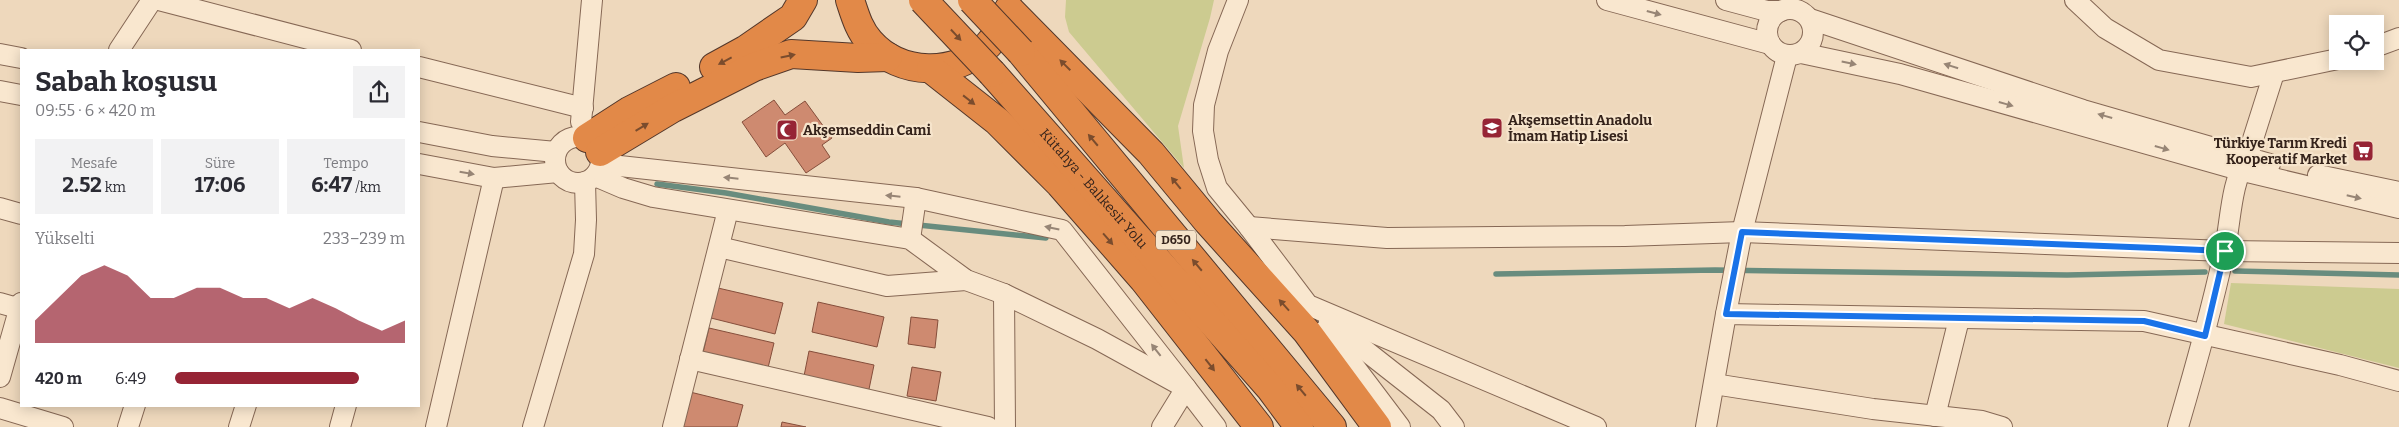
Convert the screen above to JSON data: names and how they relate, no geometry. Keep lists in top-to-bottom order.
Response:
{
  "streets": {
    "highway": ["Kütahya - Balıkesir Yolu", "D650"]
  },
  "places": {
    "school or university": ["Akşemsettin Anadolu İmam Hatip Lisesi"],
    "mosque": ["Akşemseddin Cami"],
    "supermarket": ["Türkiye Tarım Kredi Kooperatif Market"]
  },
  "page": {
    "heading": ["Sabah koşusu", "09:55 · 6 × 420 m"],
    "stats": [
      ["Mesafe", "2.52 km"],
      ["Süre", "17:06"],
      ["Tempo", "6:47 /km"]
    ],
    "chart": ["Yükselti", "233–239 m"],
    "list": [
      {
        "name": "420 m",
        "note": "6:49"
      }
    ]
  }
}
